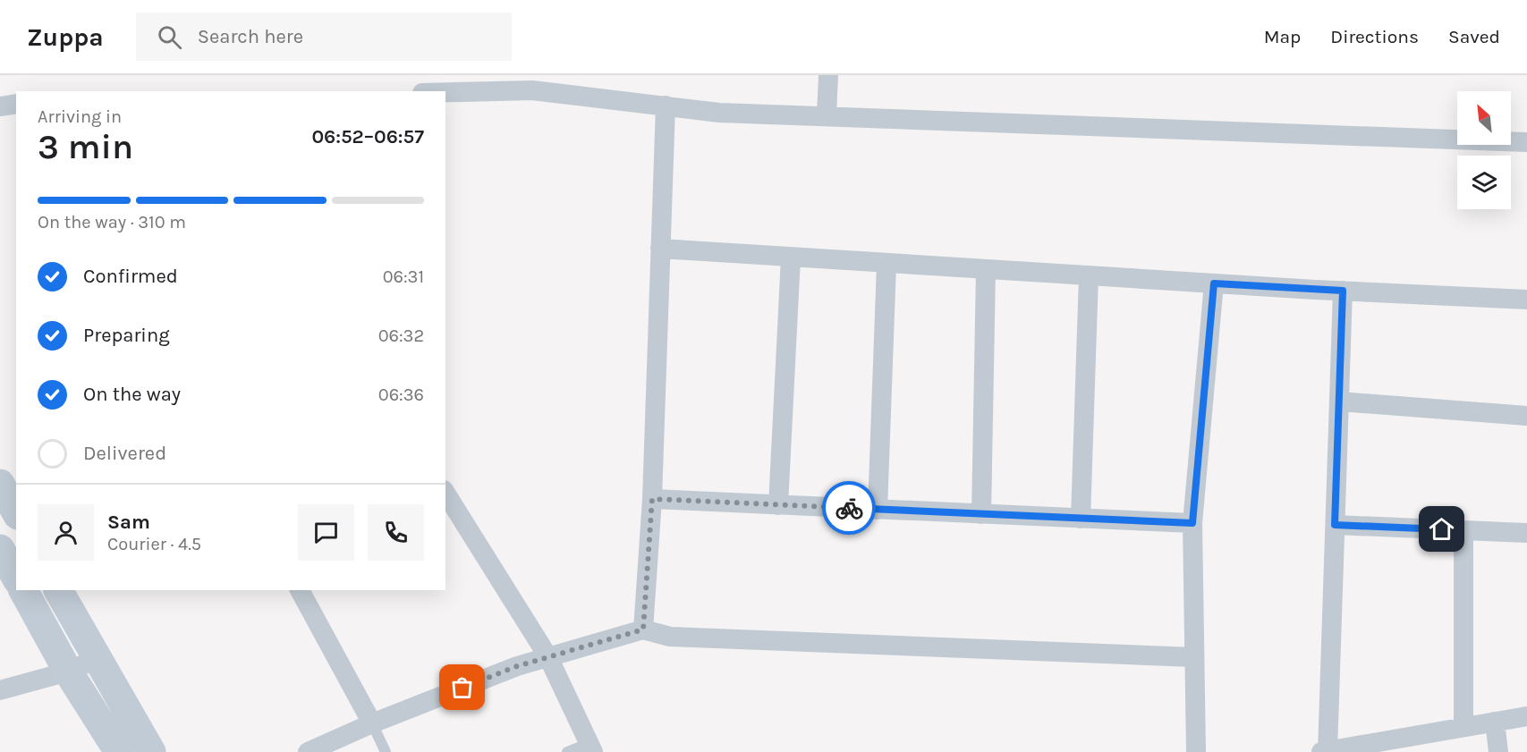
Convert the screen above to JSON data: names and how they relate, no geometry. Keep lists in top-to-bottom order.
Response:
{
  "north": "top left",
  "page": {
    "header": "Zuppa",
    "search": "Search here",
    "nav": ["Map", "Directions", "Saved"],
    "heading": ["3 min", "Arriving in", "06:52–06:57"],
    "panel": ["Sam", "Courier · 4.5"],
    "bar": "On the way · 310 m",
    "list": [
      ["Confirmed", "06:31"],
      ["Preparing", "06:32"],
      ["On the way", "06:36"],
      "Delivered"
    ]
  }
}
